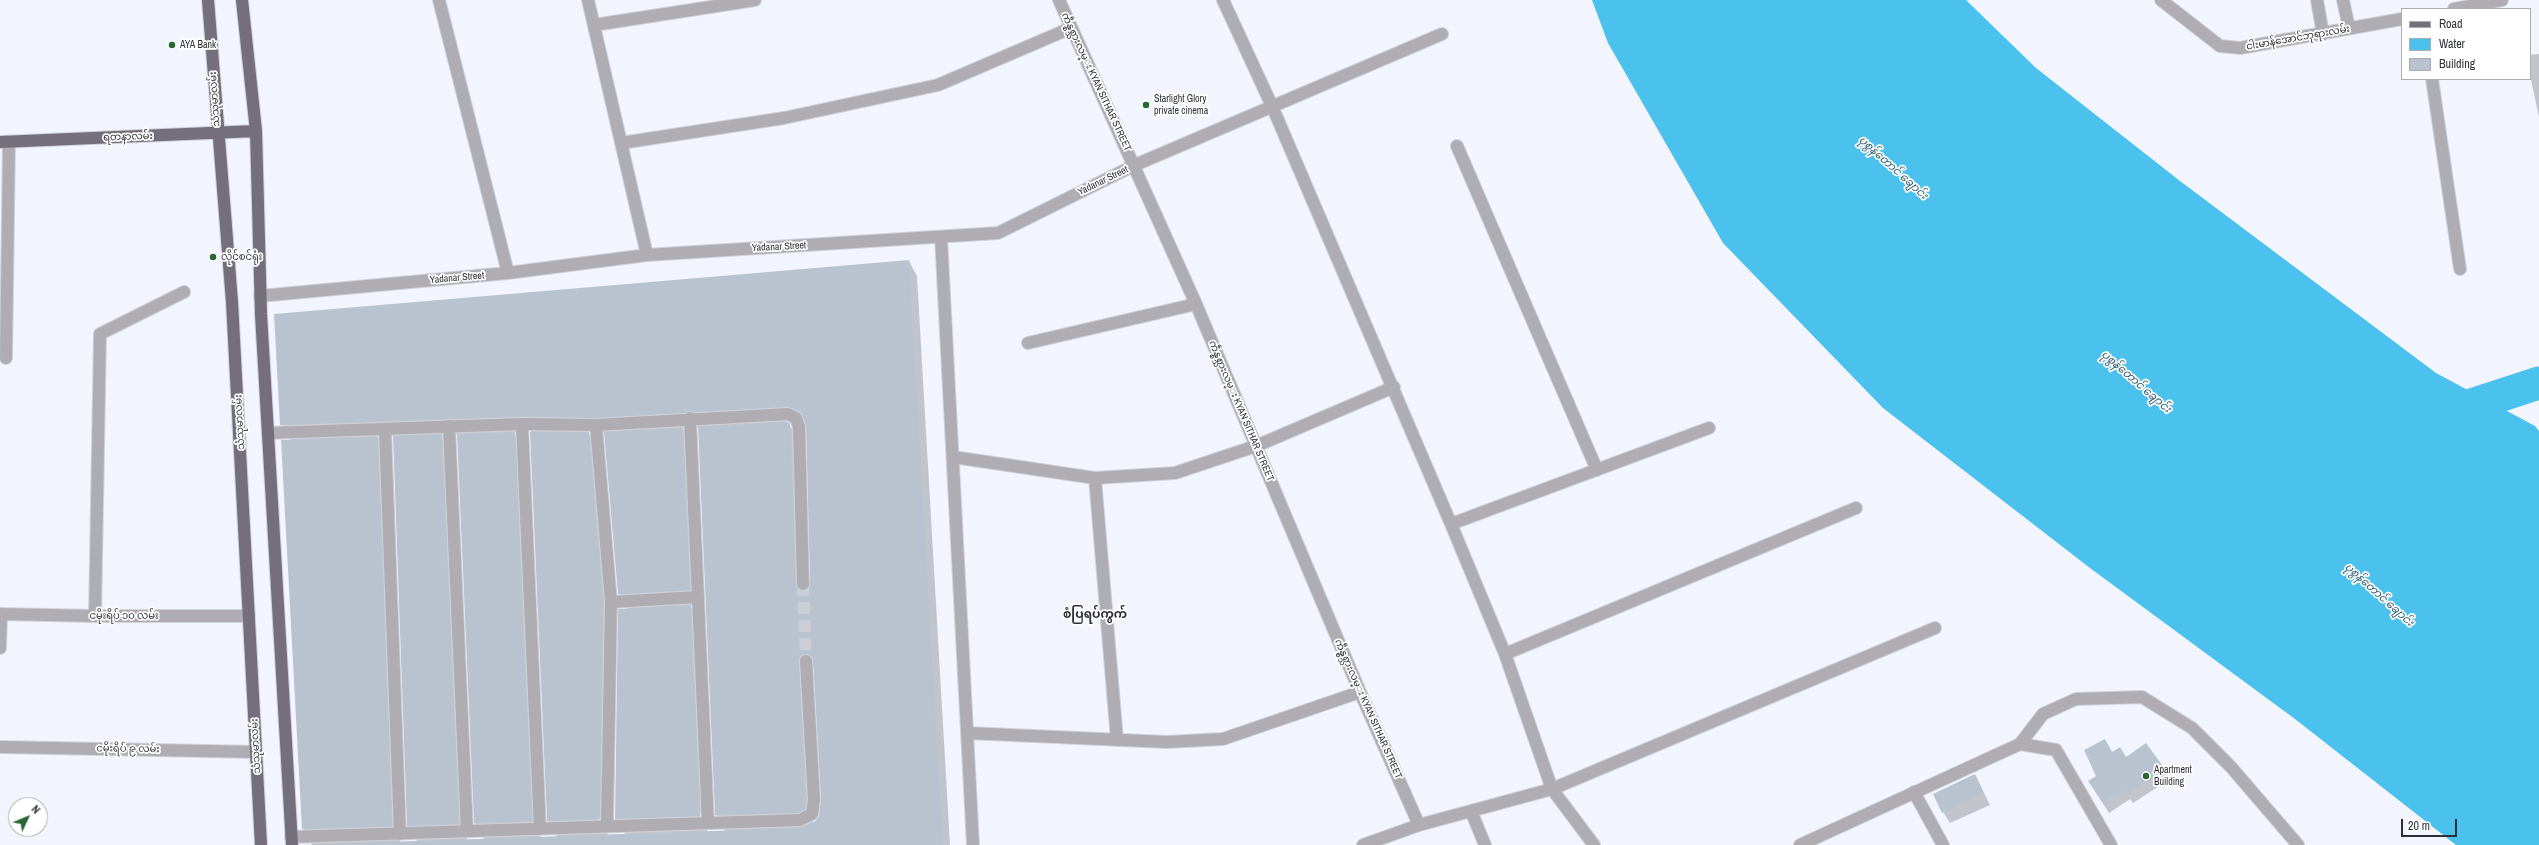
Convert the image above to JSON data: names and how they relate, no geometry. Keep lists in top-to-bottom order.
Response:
{
  "streets": {
    "main road": ["သံသုမာလမ်း", "ရတနာလမ်း"],
    "street": [
      "ငါးမာန်အောင်ဘုရားလမ်း",
      "ကဵန္စစ္သားလမ္း KYAN SITHAR STREET",
      "Yadanar Street",
      "ငမိုးရိပ် ၁၀ လမ်း",
      "ငမိုးရိပ် ၉ လမ်း"
    ]
  },
  "crossings": [
    ["ကဵန္စစ္သားလမ္း KYAN SITHAR STREET", "Yadanar Street"],
    ["သံသုမာလမ်း", "ရတနာလမ်း"],
    ["သံသုမာလမ်း", "ငမိုးရိပ် ၁၀ လမ်း"],
    ["သံသုမာလမ်း", "ငမိုးရိပ် ၉ လမ်း"]
  ],
  "districts": ["စံပြရပ်ကွက်"],
  "water": ["ပုစွန်တောင် ချောင်း"],
  "places": [
    "AYA Bank",
    "Starlight Glory private cinema",
    "လိုင်စင်ရုံး",
    "Apartment Building"
  ],
  "legend": ["Road", "Water", "Building"],
  "scale_bar": "20 m",
  "north": "top right"
}
